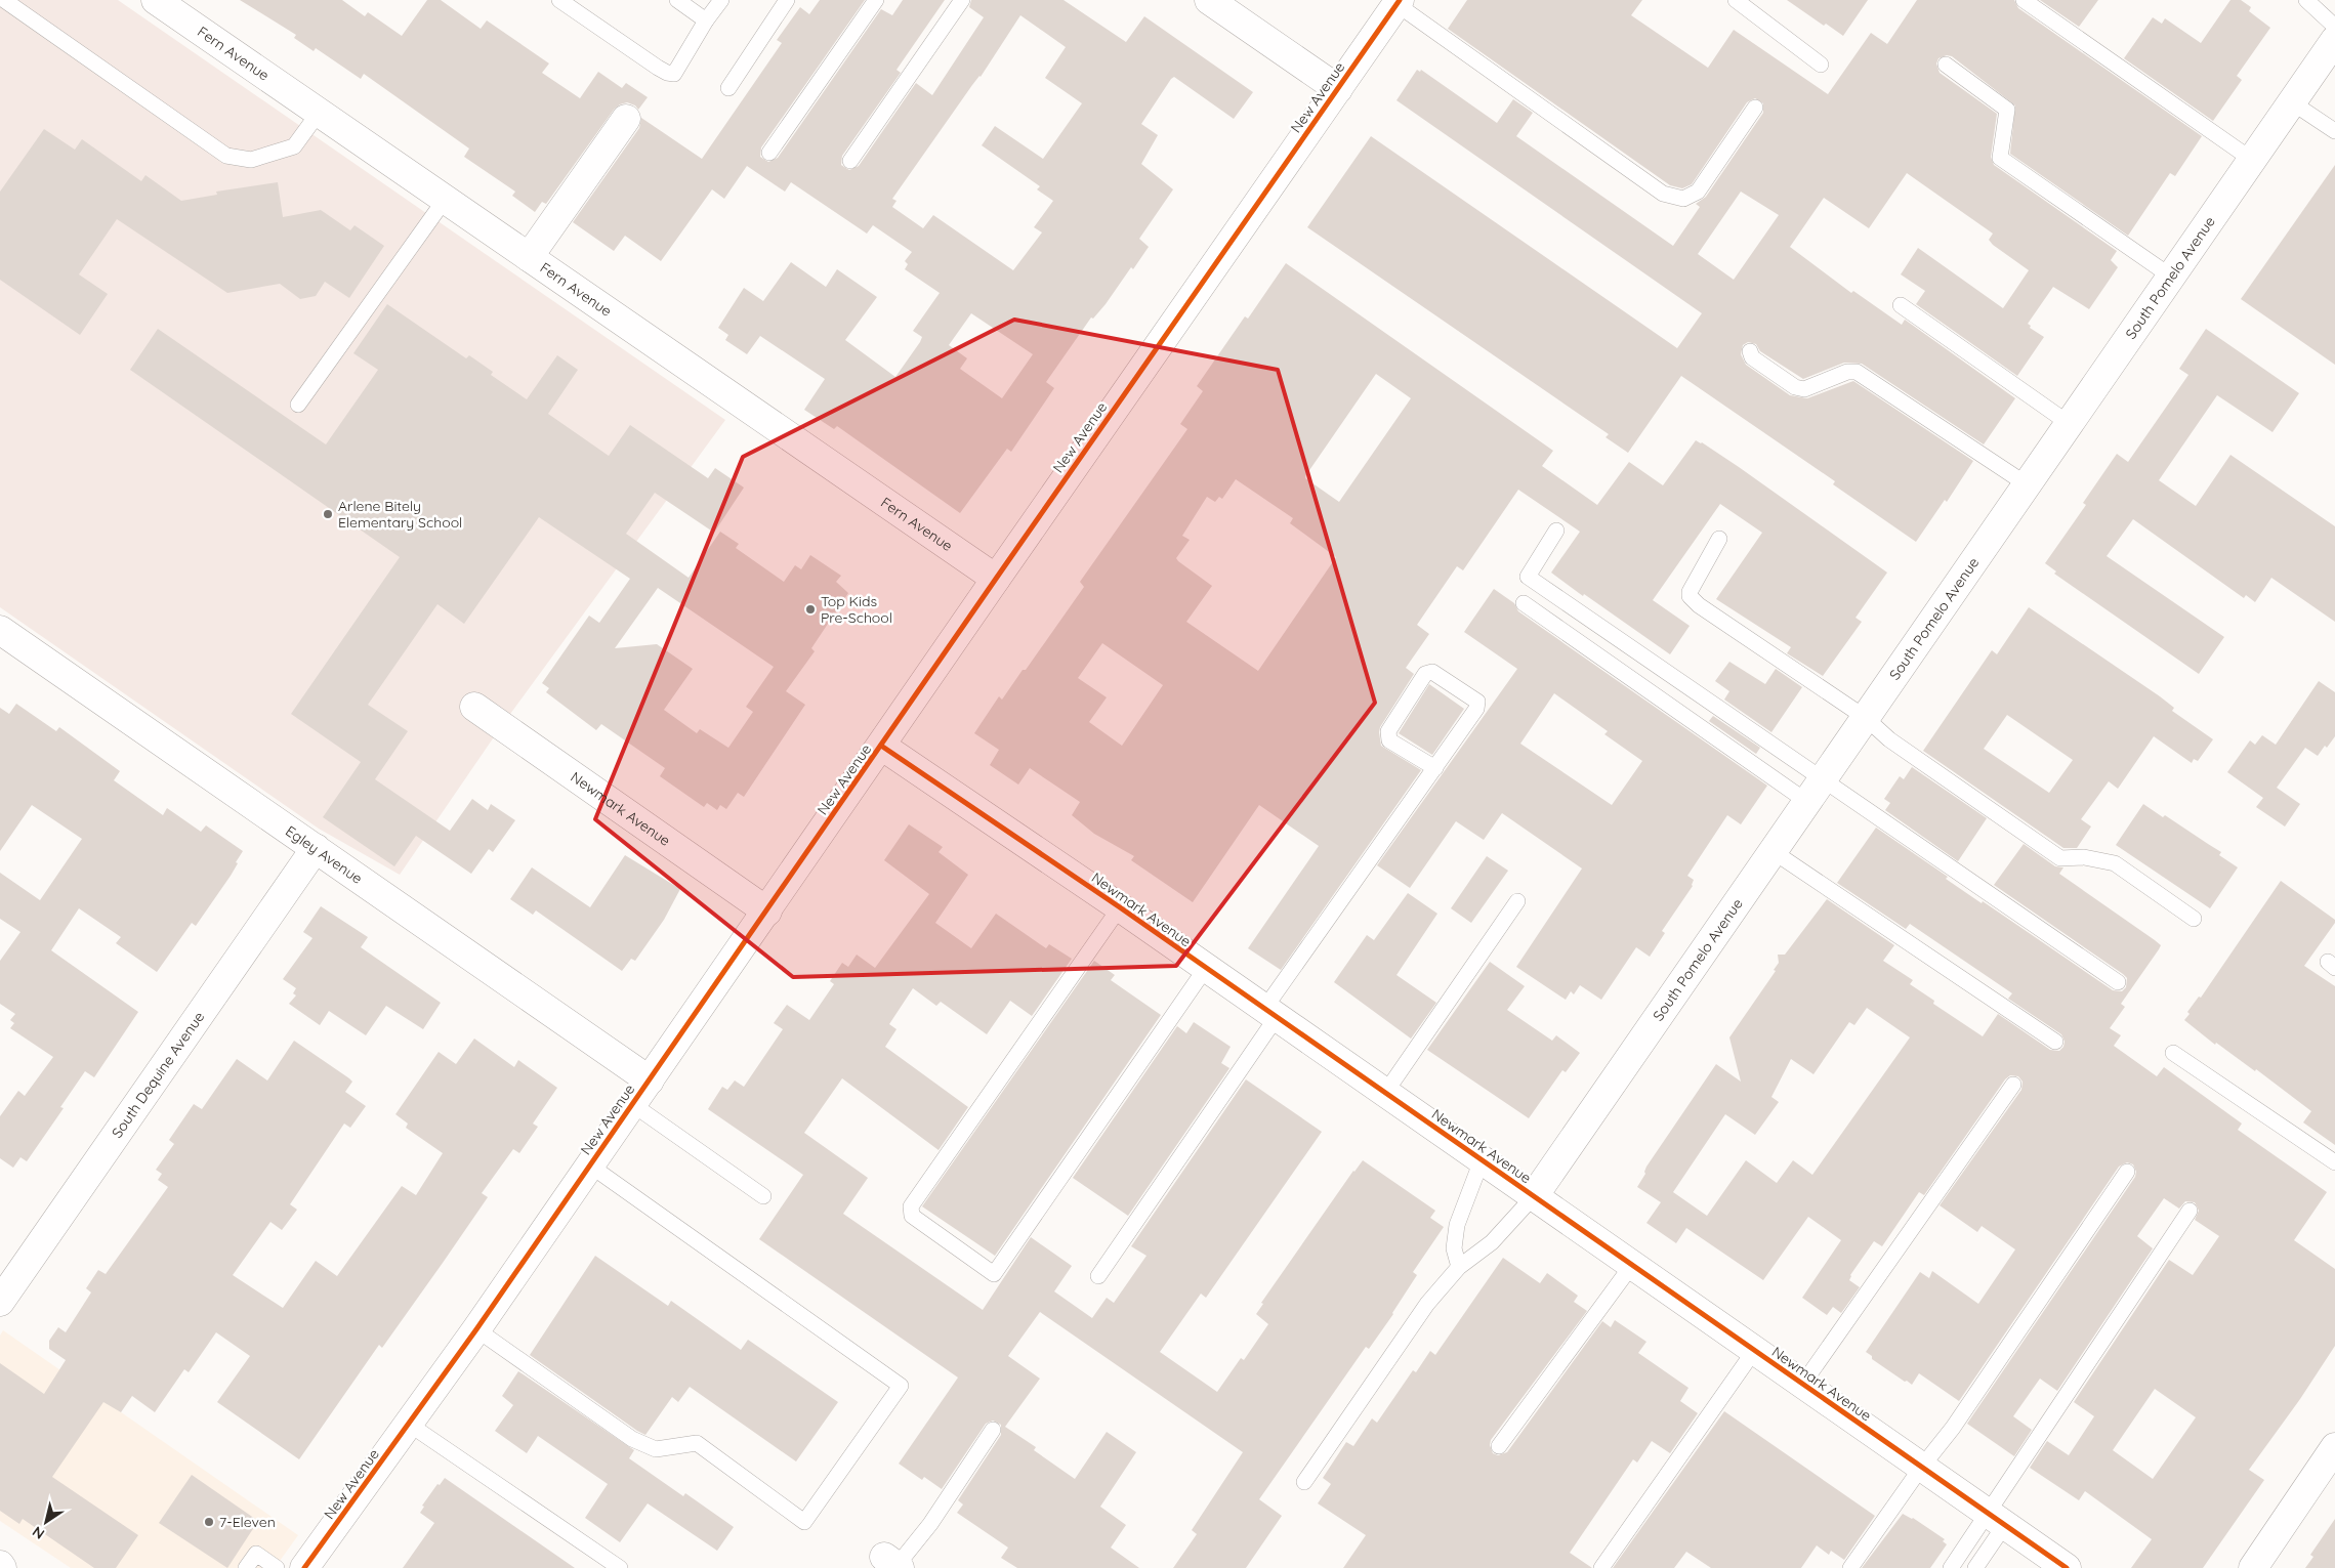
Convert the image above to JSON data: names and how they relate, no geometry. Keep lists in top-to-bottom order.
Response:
{
  "streets": {
    "street": [
      "Fern Avenue",
      "New Avenue",
      "South Pomelo Avenue",
      "Newmark Avenue",
      "Egley Avenue",
      "South Dequine Avenue"
    ]
  },
  "crossings": [
    ["Fern Avenue", "New Avenue"],
    ["New Avenue", "Newmark Avenue"],
    ["New Avenue", "Egley Avenue"],
    ["South Pomelo Avenue", "Newmark Avenue"],
    ["Egley Avenue", "South Dequine Avenue"]
  ],
  "places": ["Arlene Bitely Elementary School", "Top Kids Pre-School", "7-Eleven"],
  "north": "bottom left"
}
